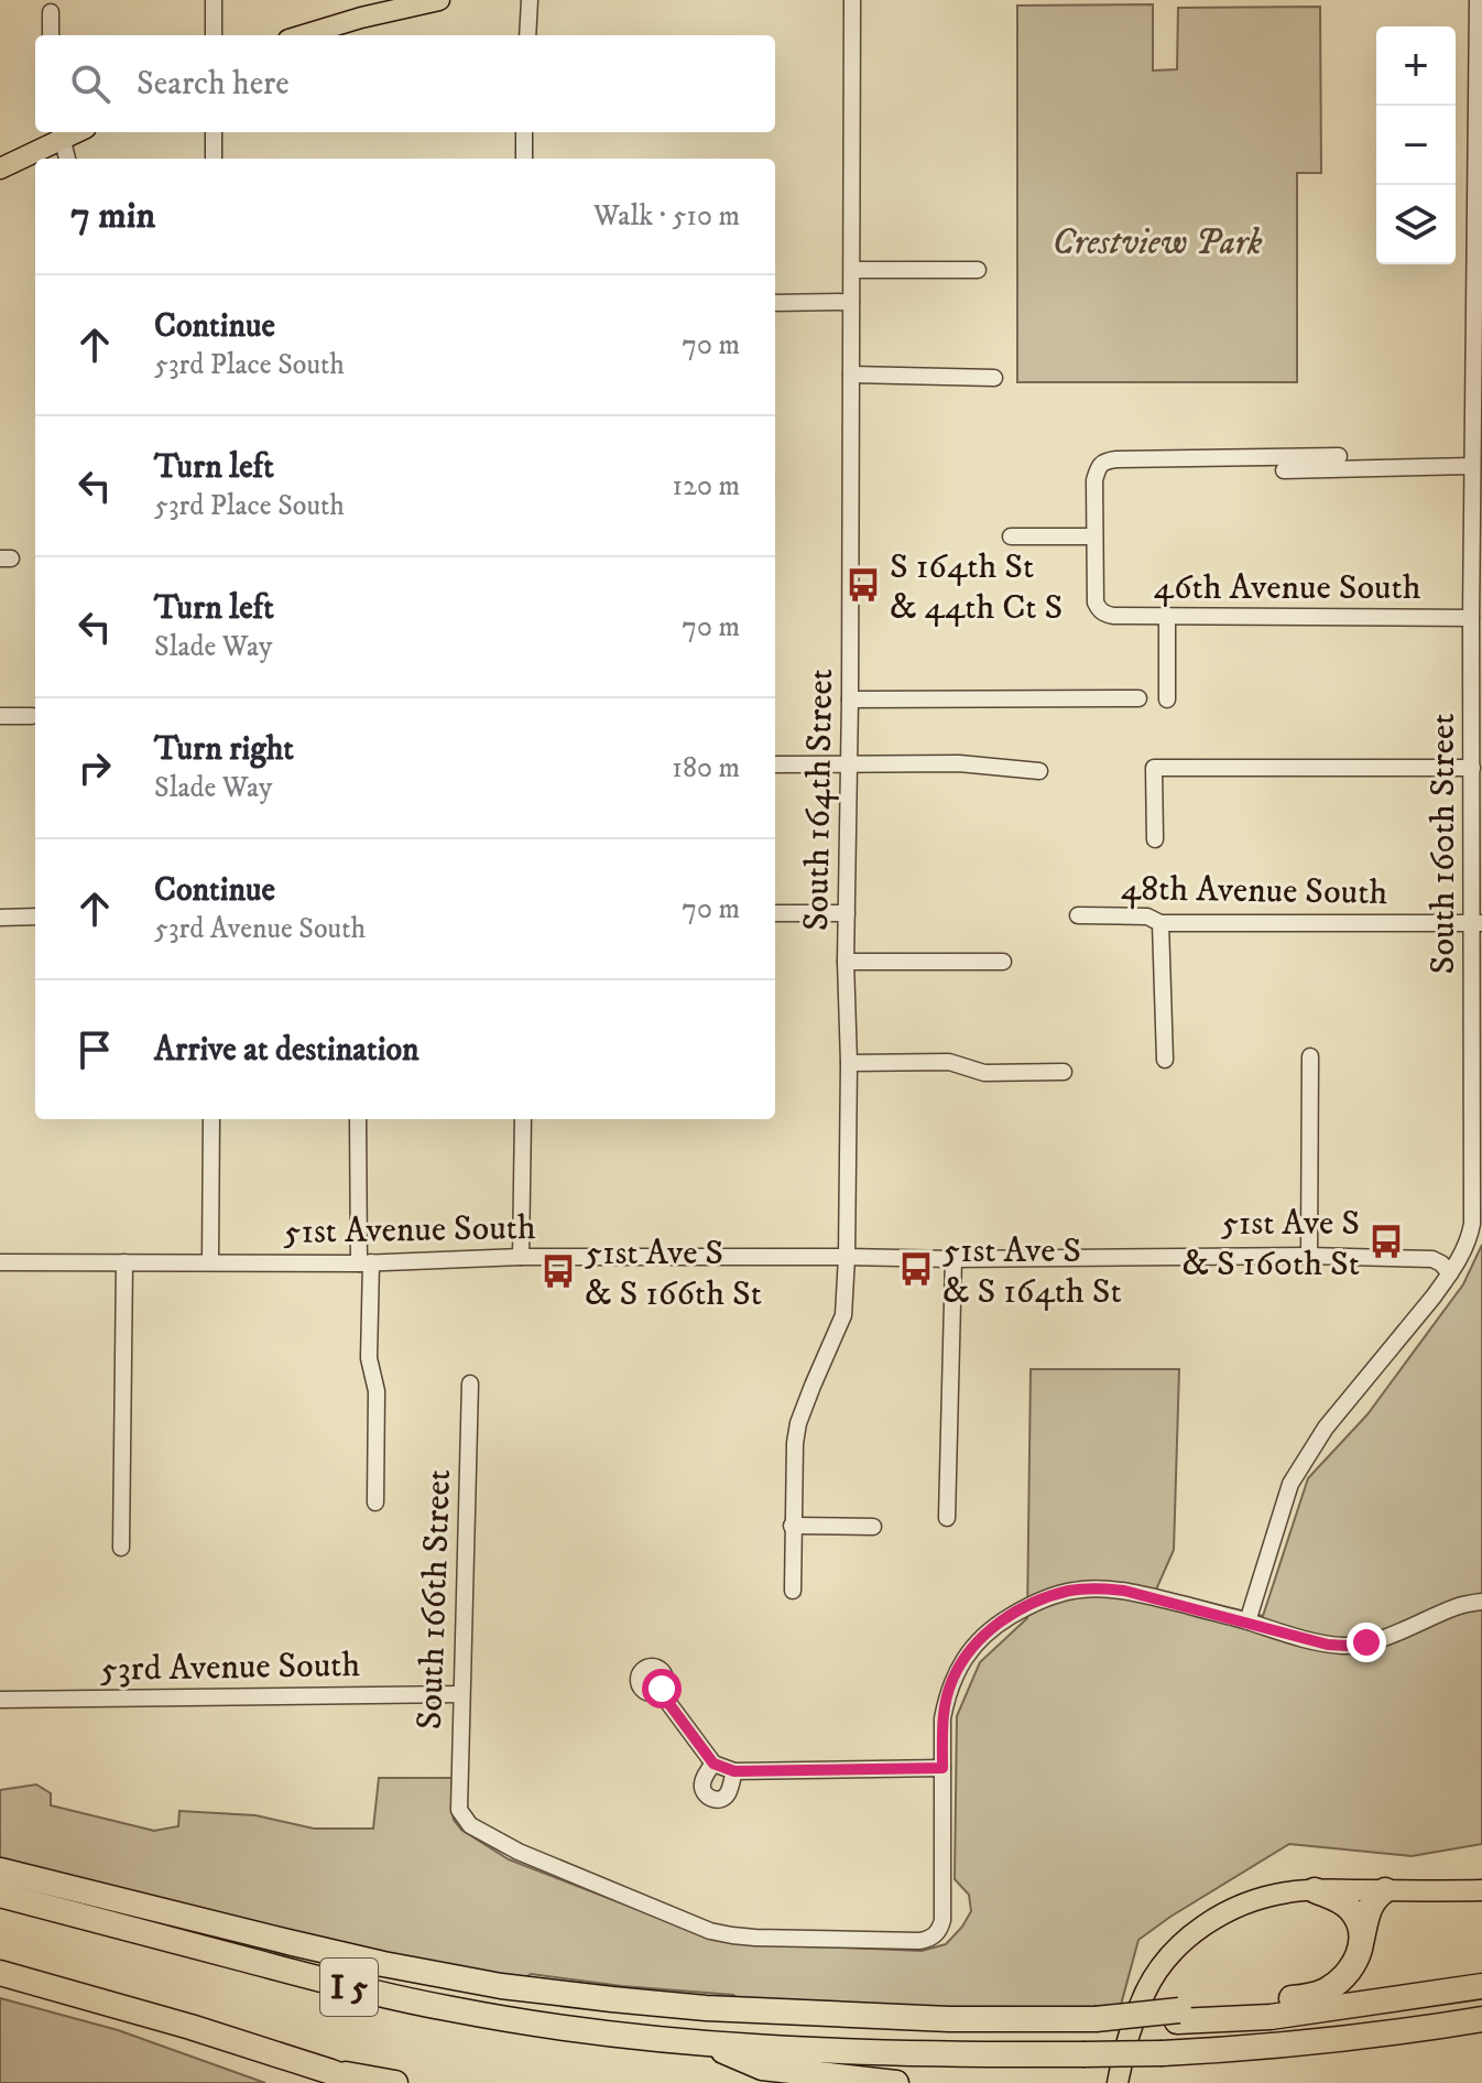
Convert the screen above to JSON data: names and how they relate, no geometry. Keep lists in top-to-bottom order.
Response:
{
  "streets": {
    "highway": ["I 5"],
    "street": [
      "46th Avenue South",
      "South 164th Street",
      "South 160th Street",
      "48th Avenue South",
      "51st Avenue South",
      "South 166th Street",
      "53rd Avenue South"
    ]
  },
  "crossings": [
    ["46th Avenue South", "South 160th Street"],
    ["South 164th Street", "51st Avenue South"],
    ["South 160th Street", "48th Avenue South"],
    ["South 160th Street", "51st Avenue South"],
    ["South 166th Street", "53rd Avenue South"]
  ],
  "parks": ["Crestview Park"],
  "places": {
    "bus stop": [
      "S 164th St & 44th Ct S",
      "51st Ave S & S 160th St",
      "51st Ave S & S 164th St",
      "51st Ave S & S 166th St"
    ]
  },
  "page": {
    "map_buttons": ["+", "−"],
    "search": "Search here",
    "heading": ["7 min", "Walk · 510 m"],
    "list": [
      ["Continue", "53rd Place South", "70 m"],
      ["Turn left", "53rd Place South", "120 m"],
      ["Turn left", "Slade Way", "70 m"],
      ["Turn right", "Slade Way", "180 m"],
      ["Continue", "53rd Avenue South", "70 m"],
      "Arrive at destination"
    ]
  }
}
